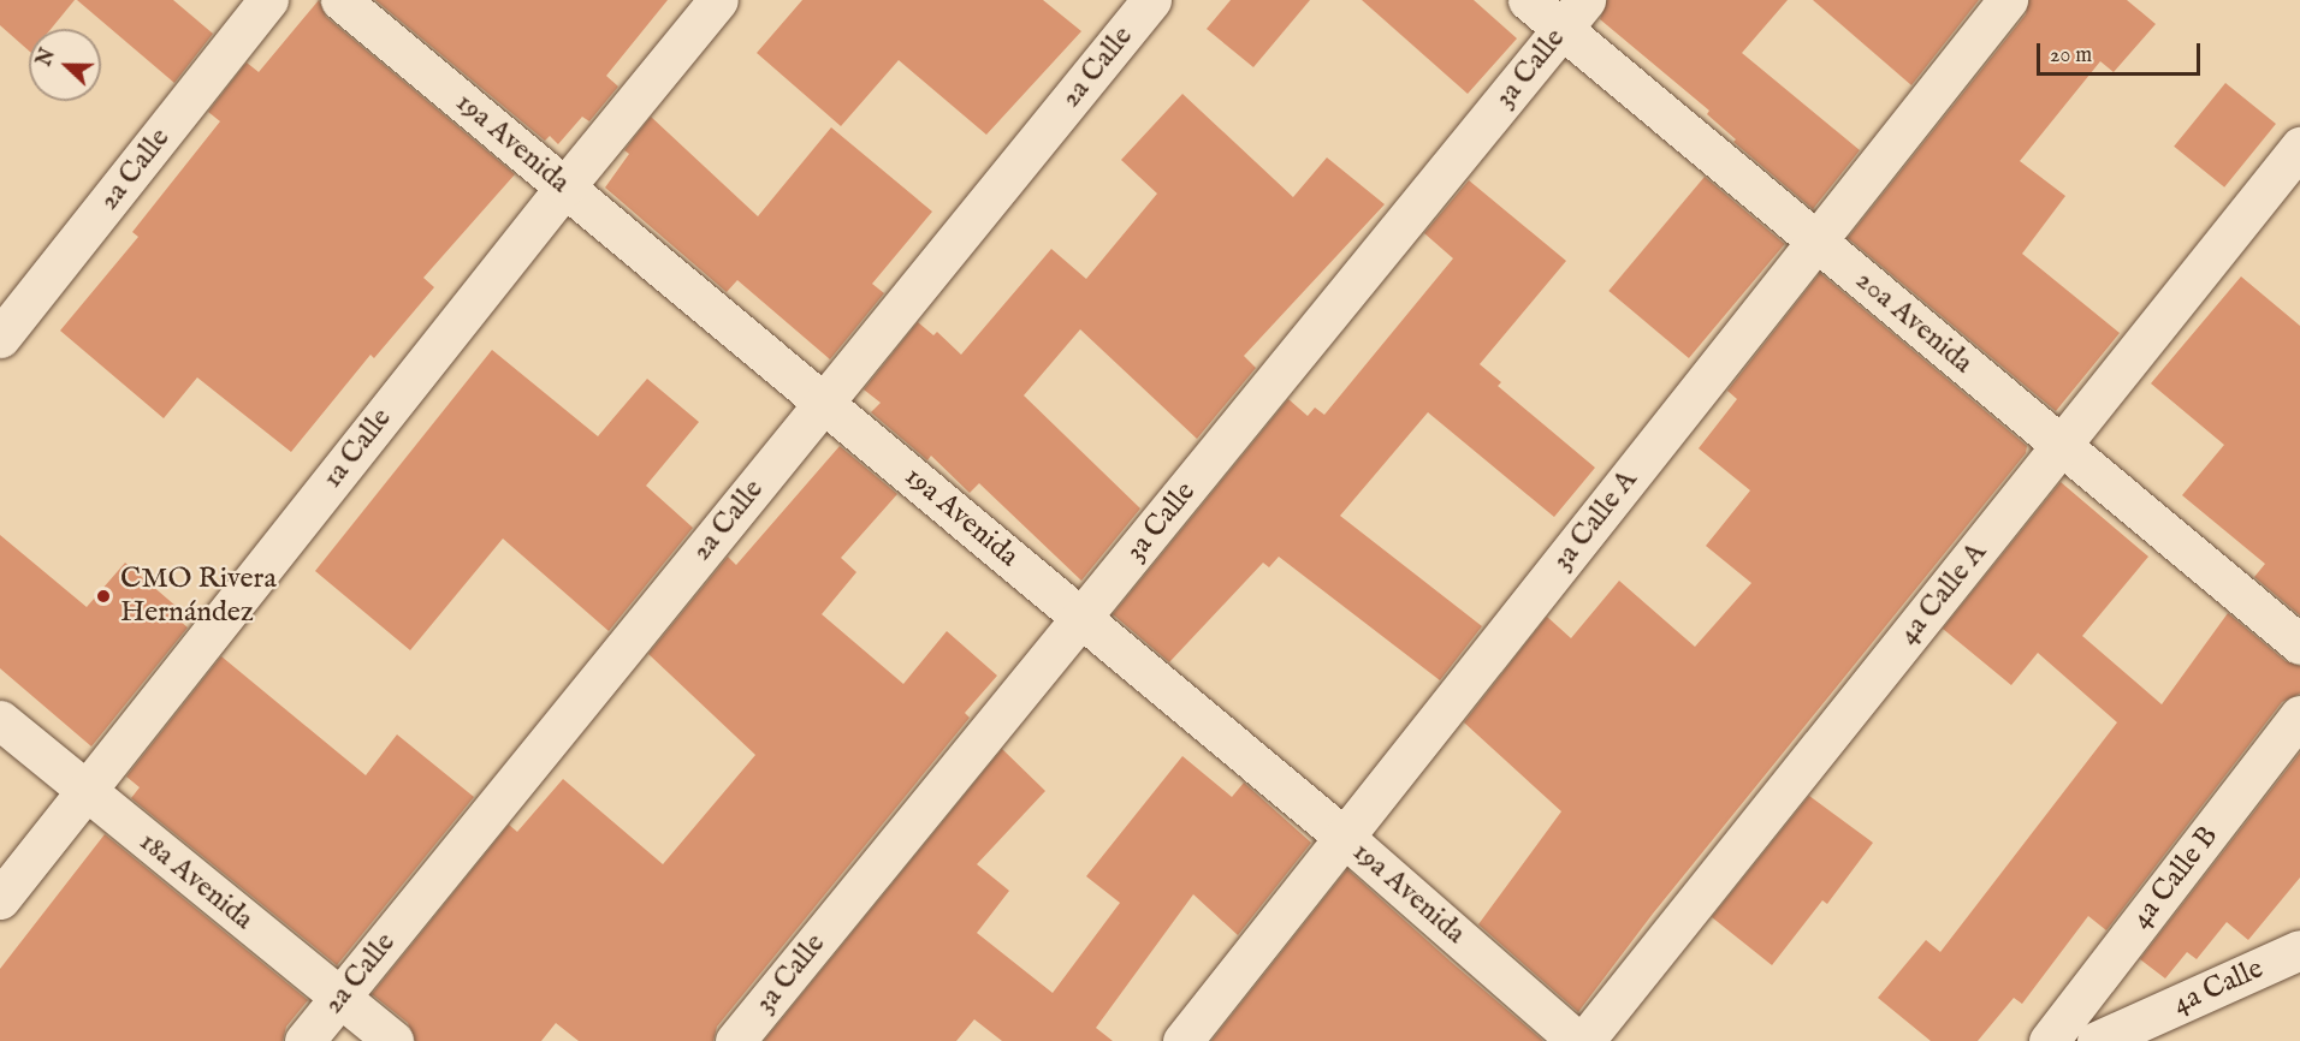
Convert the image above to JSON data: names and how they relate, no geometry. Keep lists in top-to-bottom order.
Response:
{
  "streets": {
    "street": [
      "2a Calle",
      "3a Calle",
      "19a Avenida",
      "20a Avenida",
      "1a Calle",
      "3a Calle A",
      "4a Calle A",
      "4a Calle B",
      "18a Avenida",
      "4a Calle"
    ]
  },
  "crossings": [
    ["2a Calle", "19a Avenida"],
    ["2a Calle", "18a Avenida"],
    ["3a Calle", "19a Avenida"],
    ["3a Calle", "20a Avenida"],
    ["19a Avenida", "1a Calle"],
    ["19a Avenida", "3a Calle A"],
    ["20a Avenida", "3a Calle A"],
    ["20a Avenida", "4a Calle A"],
    ["1a Calle", "18a Avenida"]
  ],
  "places": ["CMO Rivera Hernández"],
  "scale_bar": "20 m",
  "north": "left"
}
